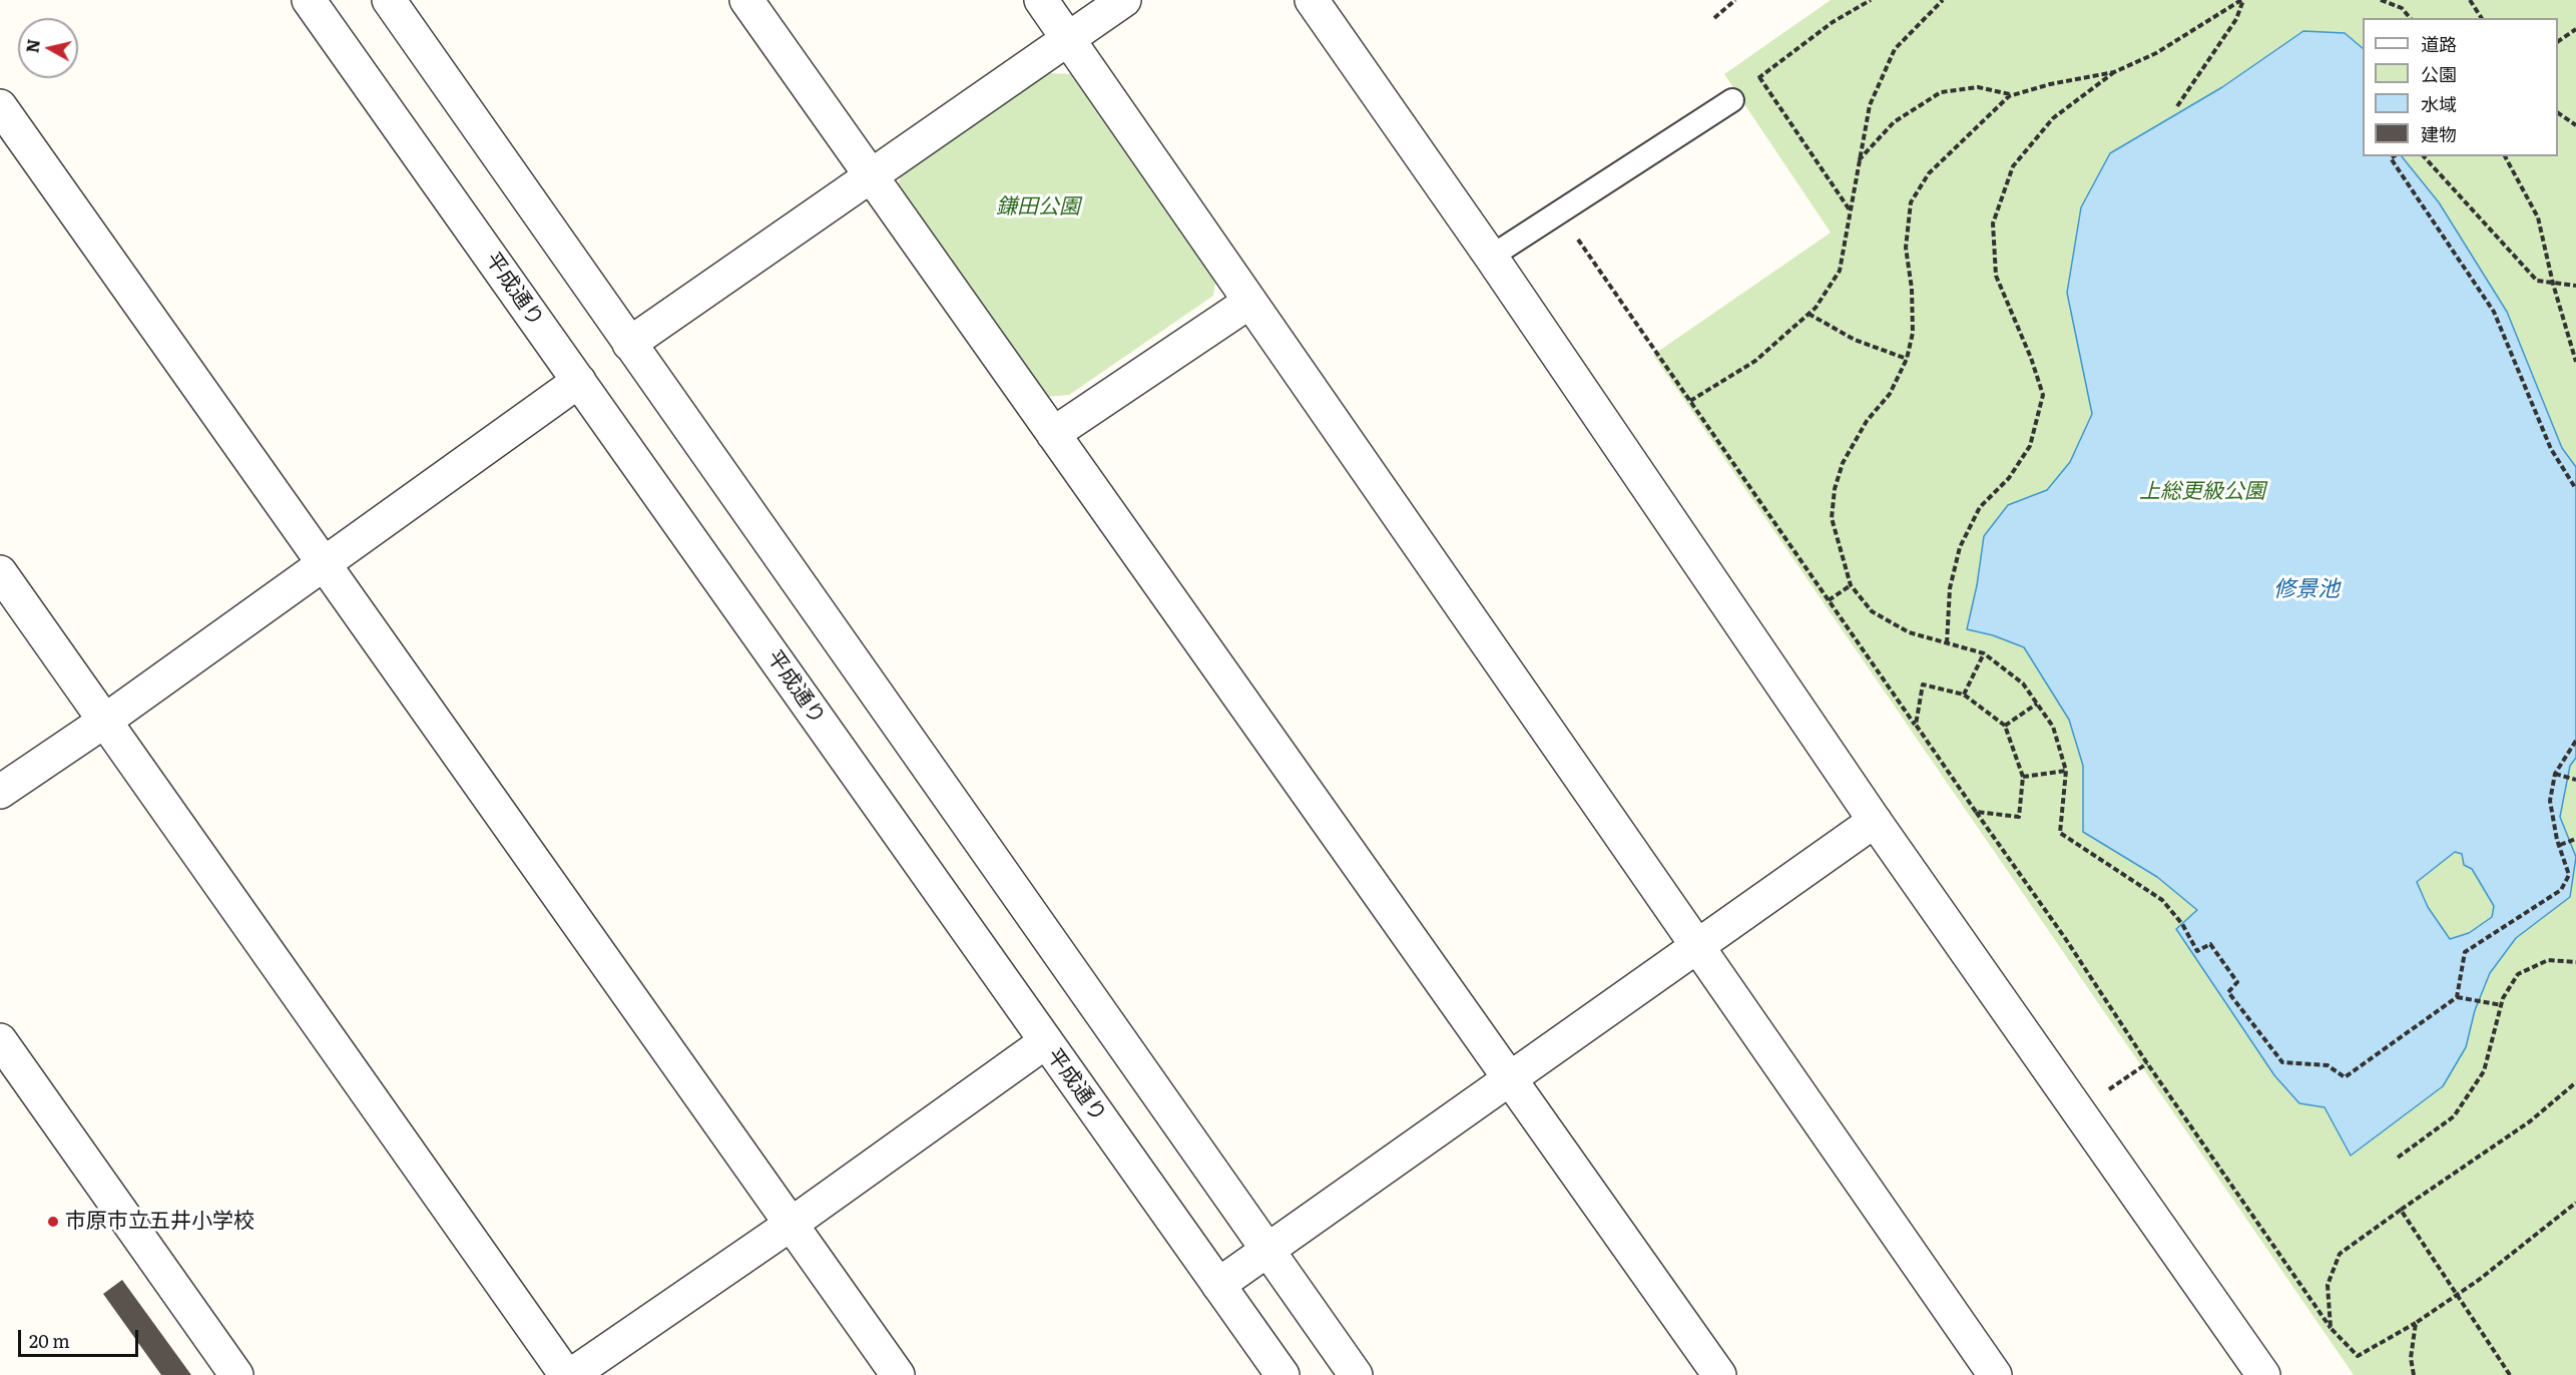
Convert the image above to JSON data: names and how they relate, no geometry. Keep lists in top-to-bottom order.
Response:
{
  "streets": {
    "street": ["平成通り"]
  },
  "water": ["修景池"],
  "parks": ["鎌田公園", "上総更級公園"],
  "places": ["市原市立五井小学校"],
  "legend": [
    "道路",
    "公園",
    "水域",
    "建物"
  ],
  "scale_bar": "20 m",
  "north": "left"
}
